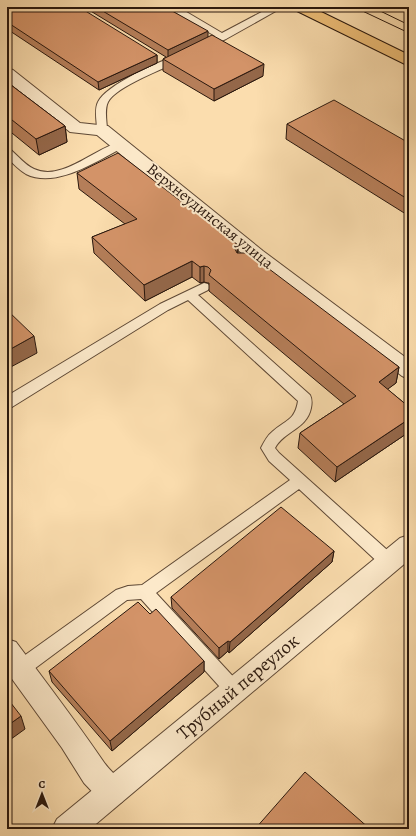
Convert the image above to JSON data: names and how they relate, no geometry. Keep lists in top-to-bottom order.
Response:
{
  "streets": {
    "street": ["Верхнеудинская улица", "Трубный переулок"]
  },
  "north": "top"
}
